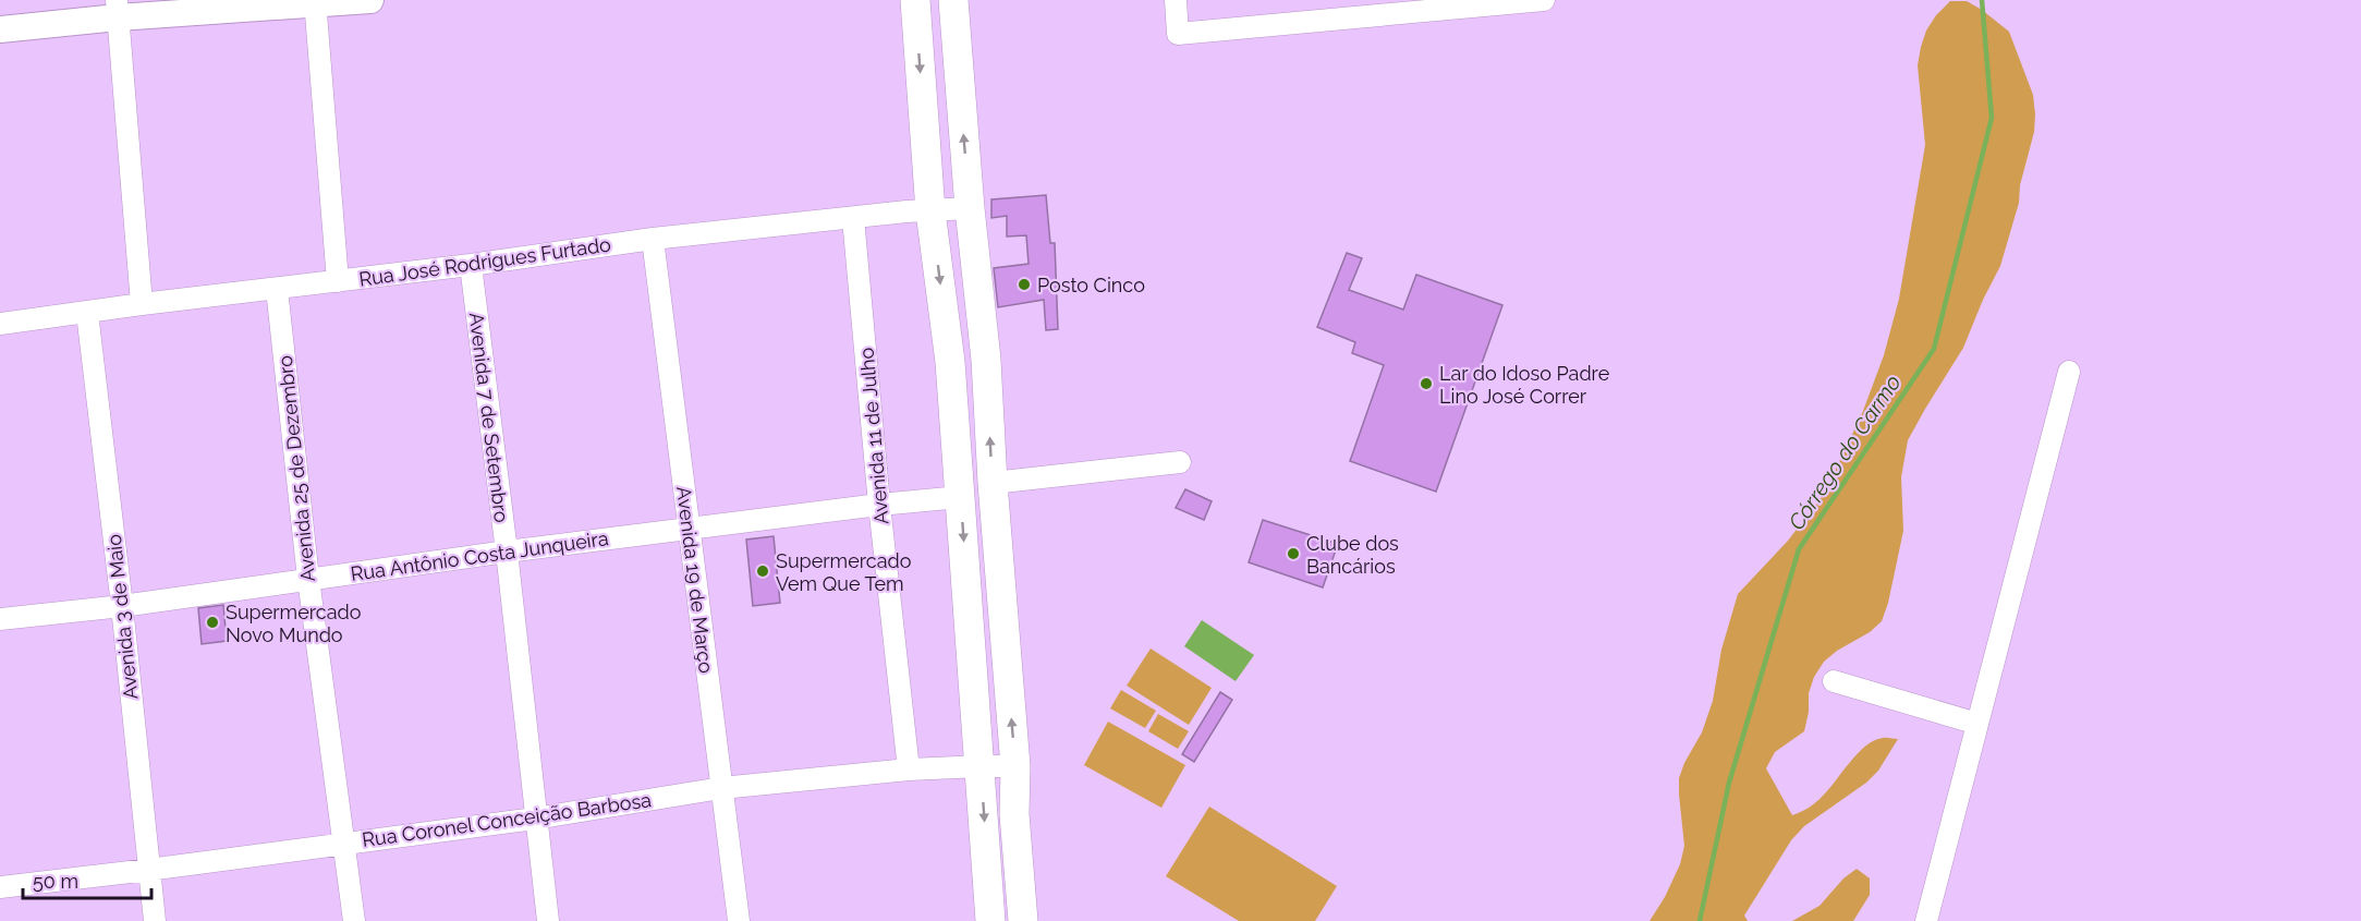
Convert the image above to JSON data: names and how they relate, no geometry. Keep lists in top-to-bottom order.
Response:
{
  "streets": {
    "street": [
      "Rua José Rodrigues Furtado",
      "Avenida 7 de Setembro",
      "Avenida 11 de Julho",
      "Avenida 25 de Dezembro",
      "Rua Antônio Costa Junqueira",
      "Avenida 19 de Março",
      "Avenida 3 de Maio",
      "Rua Coronel Conceição Barbosa"
    ]
  },
  "crossings": [
    ["Rua José Rodrigues Furtado", "Avenida 7 de Setembro"],
    ["Rua José Rodrigues Furtado", "Avenida 11 de Julho"],
    ["Rua José Rodrigues Furtado", "Avenida 25 de Dezembro"],
    ["Rua José Rodrigues Furtado", "Avenida 19 de Março"],
    ["Rua José Rodrigues Furtado", "Avenida 3 de Maio"],
    ["Avenida 7 de Setembro", "Rua Antônio Costa Junqueira"],
    ["Avenida 7 de Setembro", "Rua Coronel Conceição Barbosa"],
    ["Avenida 11 de Julho", "Rua Antônio Costa Junqueira"],
    ["Avenida 11 de Julho", "Rua Coronel Conceição Barbosa"],
    ["Avenida 25 de Dezembro", "Rua Antônio Costa Junqueira"],
    ["Avenida 25 de Dezembro", "Rua Coronel Conceição Barbosa"],
    ["Rua Antônio Costa Junqueira", "Avenida 19 de Março"],
    ["Rua Antônio Costa Junqueira", "Avenida 3 de Maio"],
    ["Avenida 19 de Março", "Rua Coronel Conceição Barbosa"],
    ["Avenida 3 de Maio", "Rua Coronel Conceição Barbosa"]
  ],
  "water": ["Córrego do Carmo"],
  "places": [
    "Posto Cinco",
    "Lar do Idoso Padre Lino José Correr",
    "Clube dos Bancários",
    "Supermercado Vem Que Tem",
    "Supermercado Novo Mundo"
  ],
  "scale_bar": "50 m"
}
